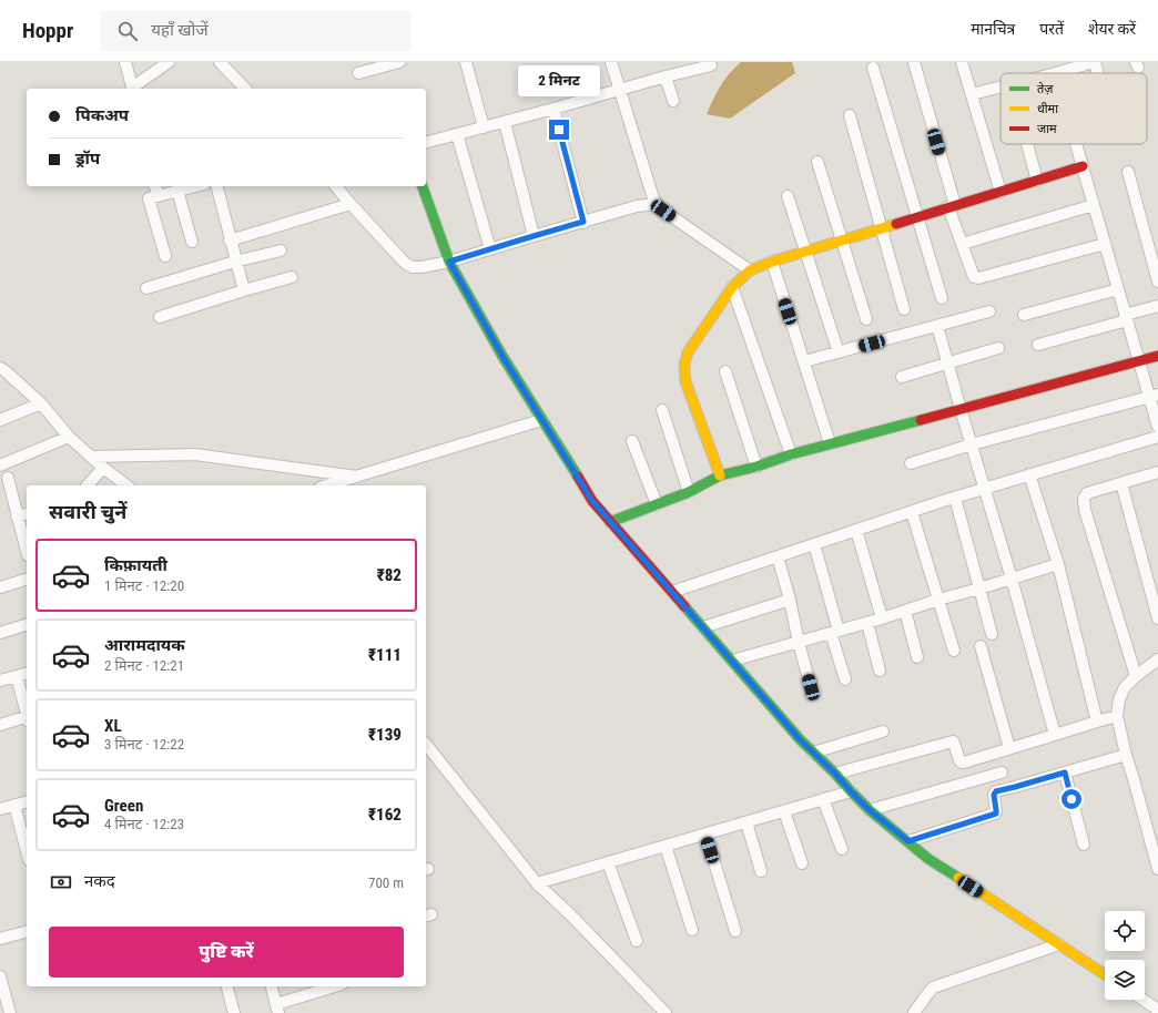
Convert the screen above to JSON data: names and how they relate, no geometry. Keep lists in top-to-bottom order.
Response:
{
  "legend": ["तेज़", "धीमा", "जाम"],
  "page": {
    "header": "Hoppr",
    "search": "यहाँ खोजें",
    "nav": ["मानचित्र", "परतें", "शेयर करें"],
    "bubble": "2 मिनट",
    "banner": ["पिकअप", "ड्रॉप"],
    "heading": "सवारी चुनें",
    "list": [
      {
        "name": "किफ़ायती",
        "note": "1 मिनट · 12:20",
        "value": "₹82"
      },
      {
        "name": "आरामदायक",
        "note": "2 मिनट · 12:21",
        "value": "₹111"
      },
      {
        "name": "XL",
        "note": "3 मिनट · 12:22",
        "value": "₹139"
      },
      {
        "name": "Green",
        "note": "4 मिनट · 12:23",
        "value": "₹162"
      }
    ],
    "pay": ["नकद", "700 m"],
    "buttons": "पुष्टि करें"
  }
}
